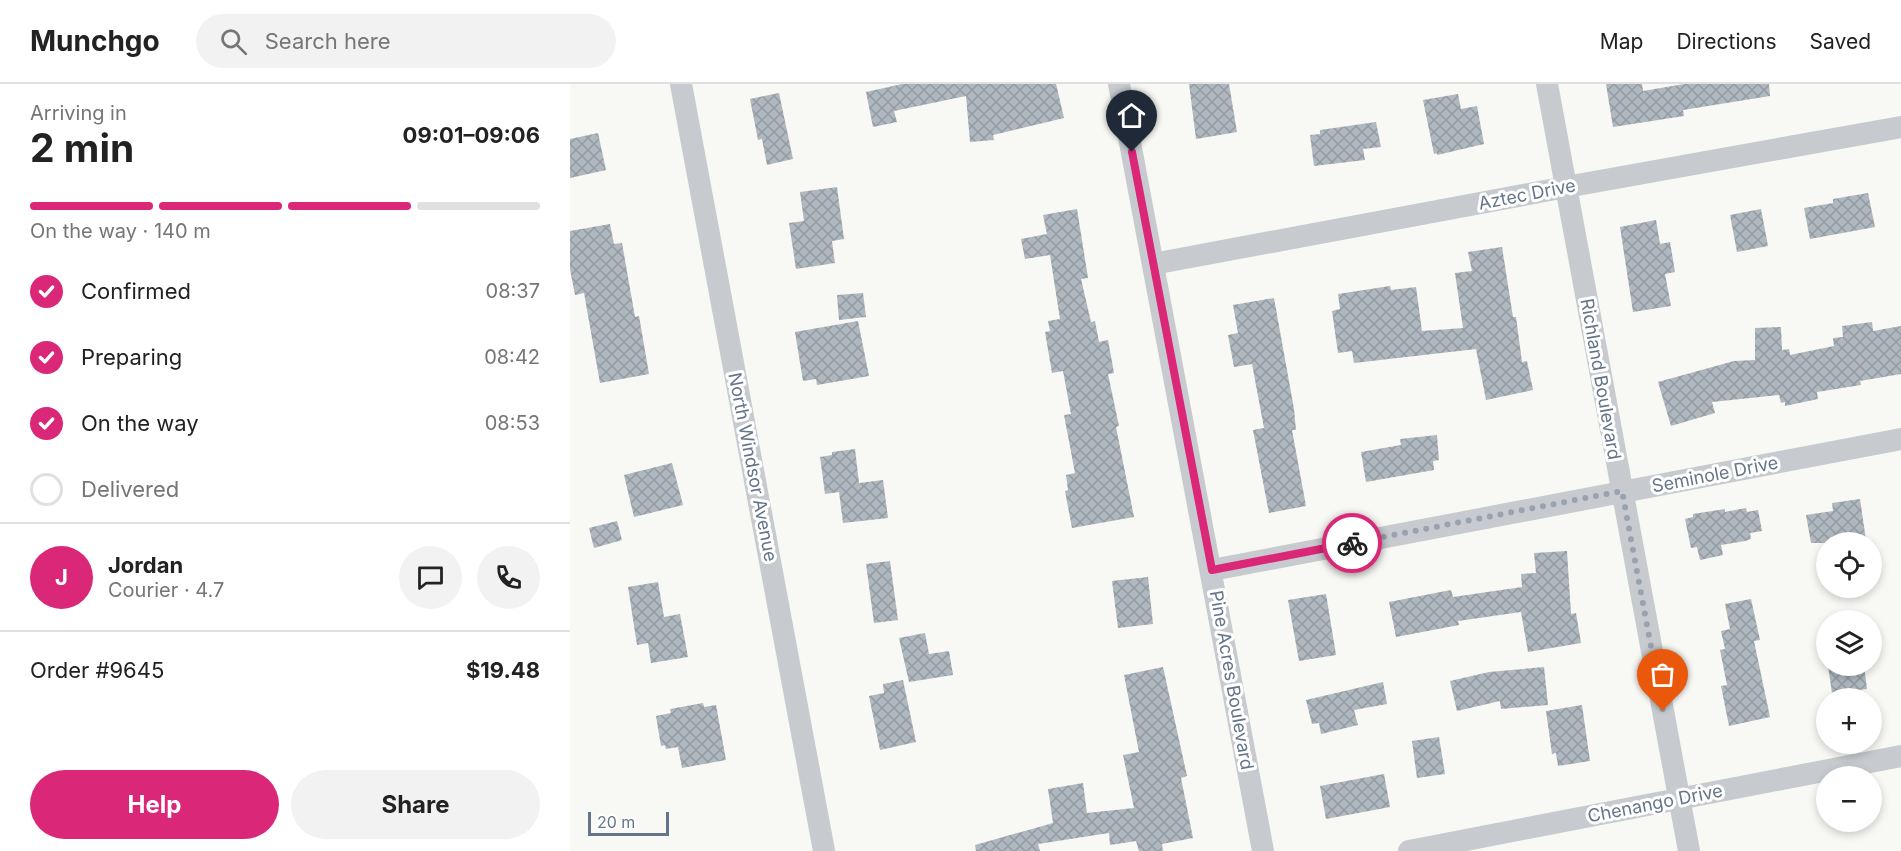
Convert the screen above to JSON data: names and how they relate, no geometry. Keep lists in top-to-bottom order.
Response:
{
  "streets": {
    "street": [
      "Aztec Drive",
      "Richland Boulevard",
      "North Windsor Avenue",
      "Seminole Drive",
      "Pine Acres Boulevard",
      "Chenango Drive"
    ]
  },
  "crossings": [
    ["Aztec Drive", "Richland Boulevard"],
    ["Aztec Drive", "Pine Acres Boulevard"],
    ["Richland Boulevard", "Seminole Drive"],
    ["Richland Boulevard", "Chenango Drive"],
    ["Seminole Drive", "Pine Acres Boulevard"]
  ],
  "scale_bar": "20 m",
  "page": {
    "header": "Munchgo",
    "search": "Search here",
    "nav": ["Map", "Directions", "Saved"],
    "heading": ["2 min", "Arriving in", "09:01–09:06"],
    "panel": [
      "Jordan",
      "Courier · 4.7",
      "Order #9645",
      "$19.48"
    ],
    "bar": "On the way · 140 m",
    "list": [
      ["Confirmed", "08:37"],
      ["Preparing", "08:42"],
      ["On the way", "08:53"],
      "Delivered"
    ],
    "map_buttons": ["+", "−"],
    "round": "J",
    "buttons": ["Help", "Share"],
    "scale": "20 m"
  }
}
